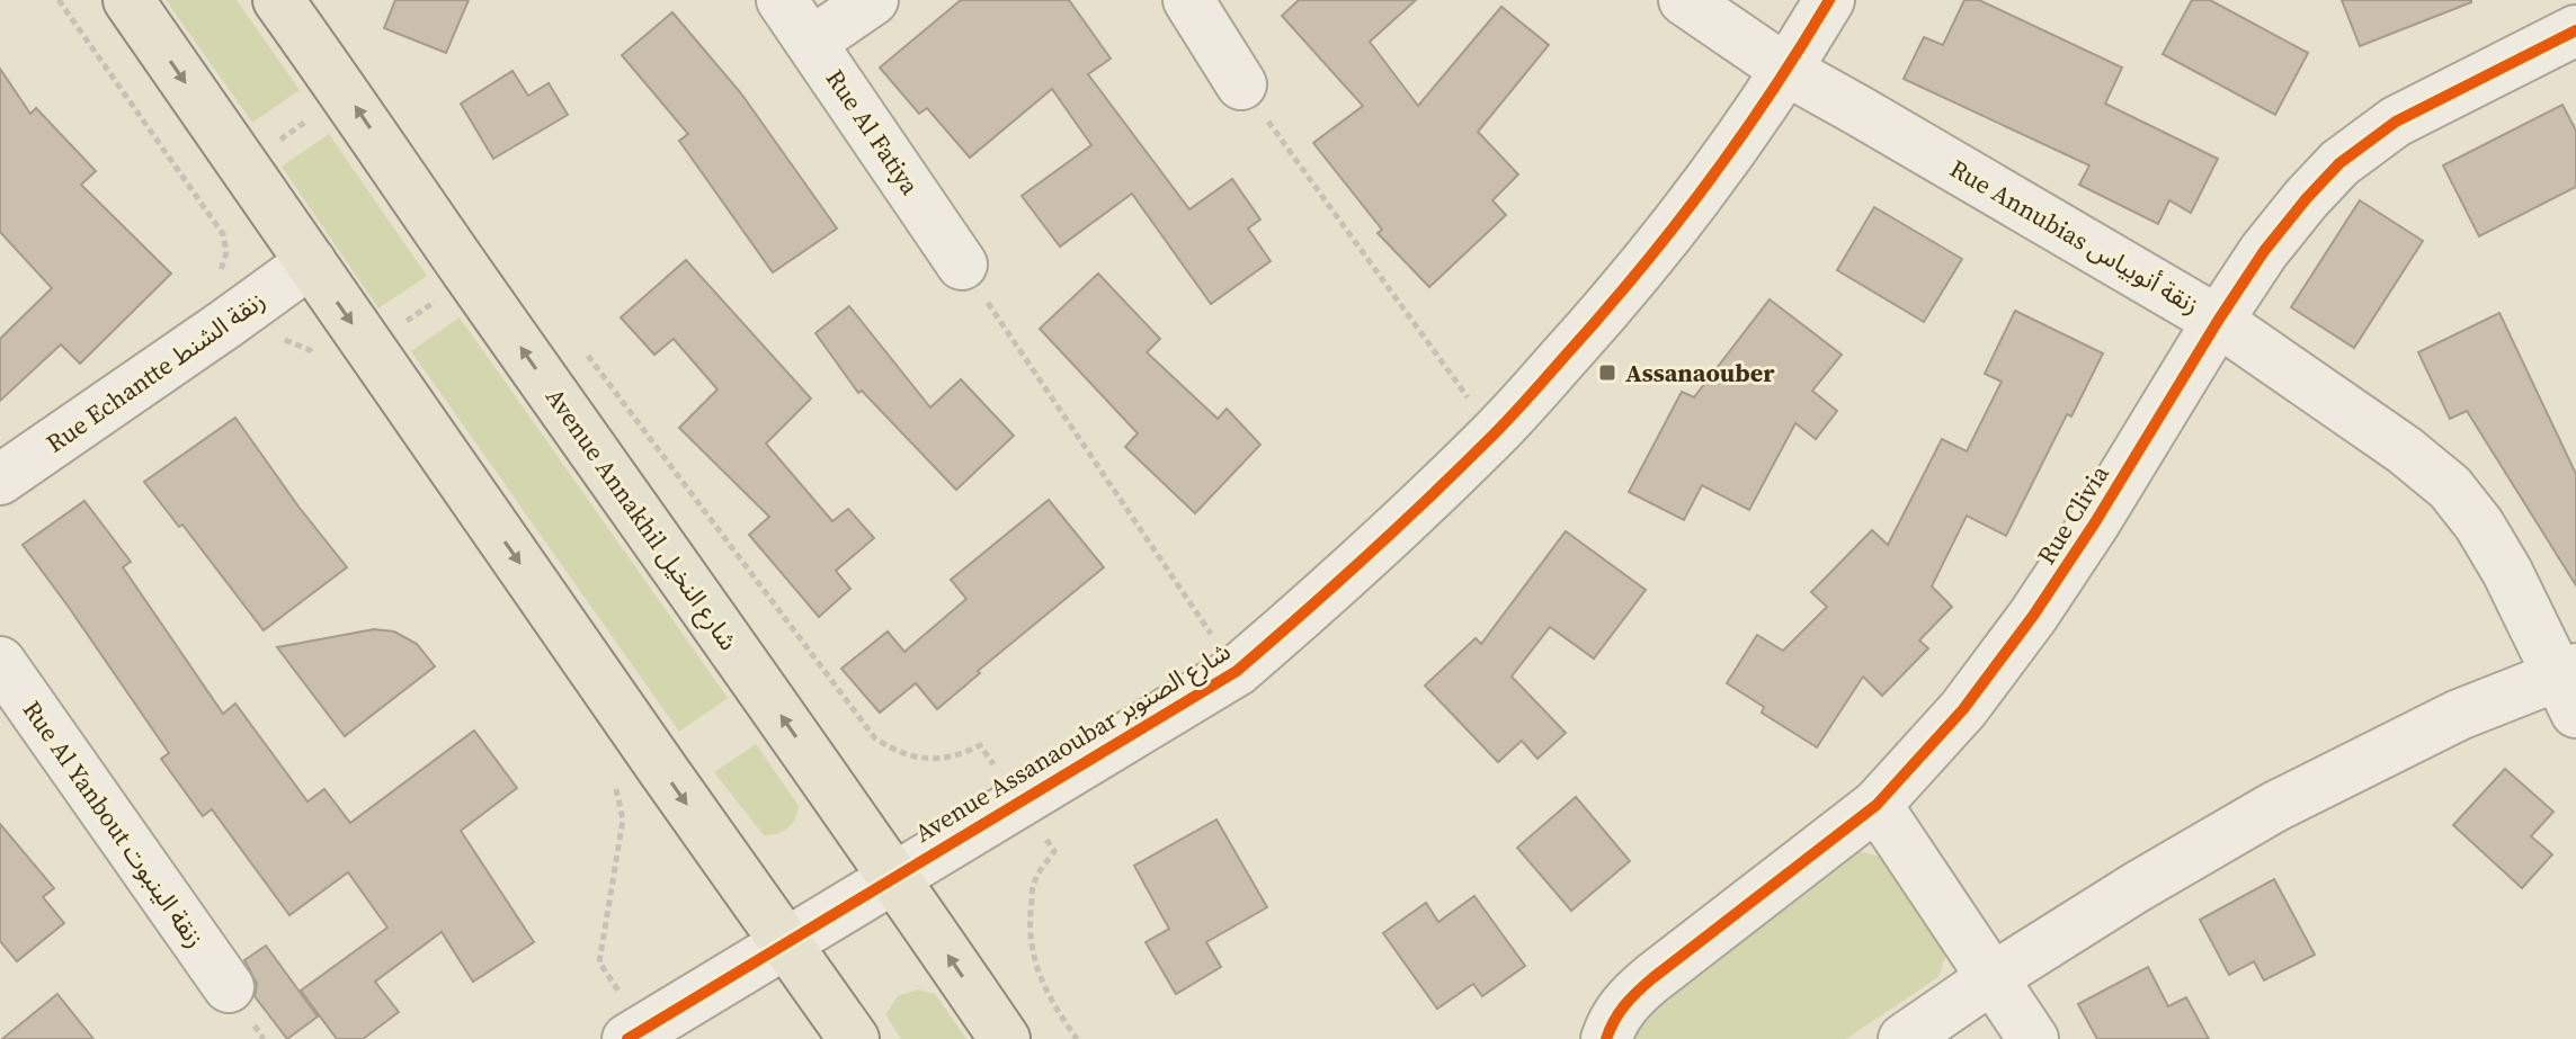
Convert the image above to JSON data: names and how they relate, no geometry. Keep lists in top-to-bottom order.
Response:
{
  "streets": {
    "main road": ["Avenue Annakhil شارع النخيل"],
    "street": [
      "Rue Al Fatiya",
      "Rue Annubias زنقة أنوبياس",
      "Rue Echantte زنقة الشنط",
      "Rue Clivia",
      "Avenue Assanaoubar شارع الصنوبر",
      "Rue Al Yanbout زنقة الينبوت"
    ]
  },
  "crossings": [
    ["Rue Annubias زنقة أنوبياس", "Rue Clivia"],
    ["Rue Annubias زنقة أنوبياس", "Avenue Assanaoubar شارع الصنوبر"],
    ["Avenue Annakhil شارع النخيل", "Avenue Assanaoubar شارع الصنوبر"]
  ],
  "places": {
    "transit": ["Assanaouber"]
  }
}
